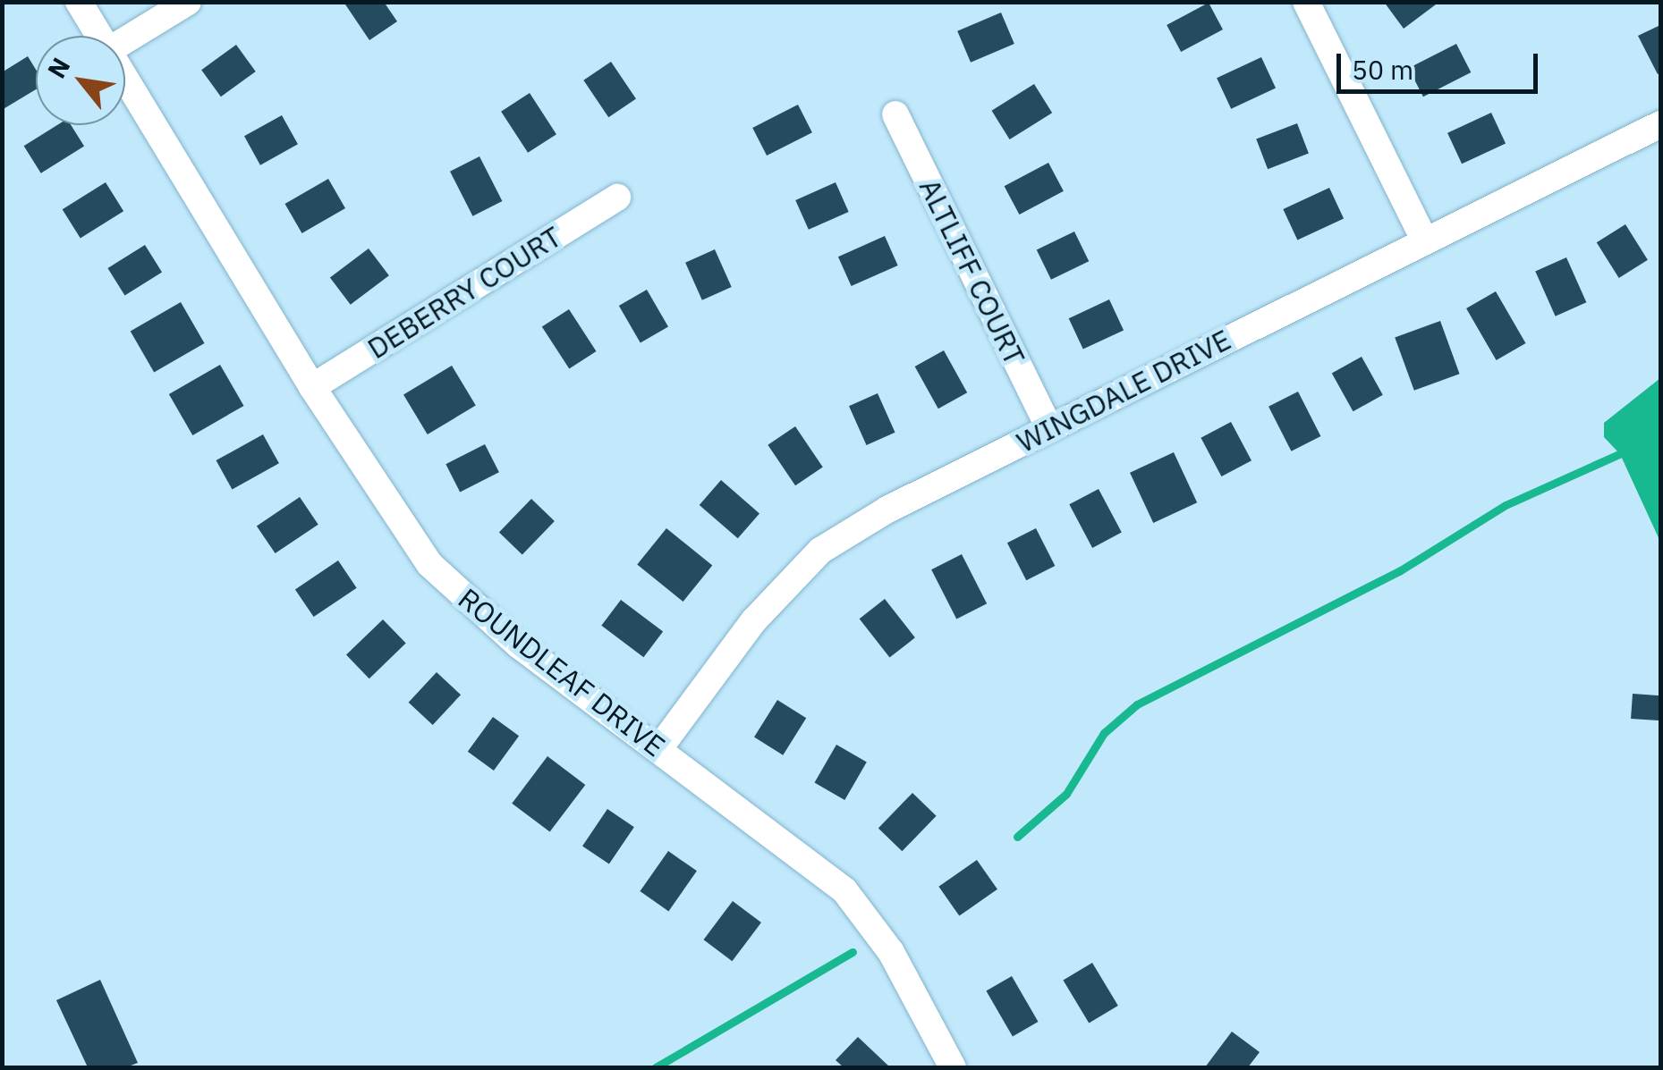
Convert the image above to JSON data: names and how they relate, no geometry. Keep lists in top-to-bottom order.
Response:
{
  "streets": {
    "street": [
      "ALTLIFF COURT",
      "DEBERRY COURT",
      "WINGDALE DRIVE",
      "ROUNDLEAF DRIVE"
    ]
  },
  "crossings": [
    ["ALTLIFF COURT", "WINGDALE DRIVE"],
    ["DEBERRY COURT", "ROUNDLEAF DRIVE"],
    ["WINGDALE DRIVE", "ROUNDLEAF DRIVE"]
  ],
  "scale_bar": "50 m",
  "north": "top left"
}
